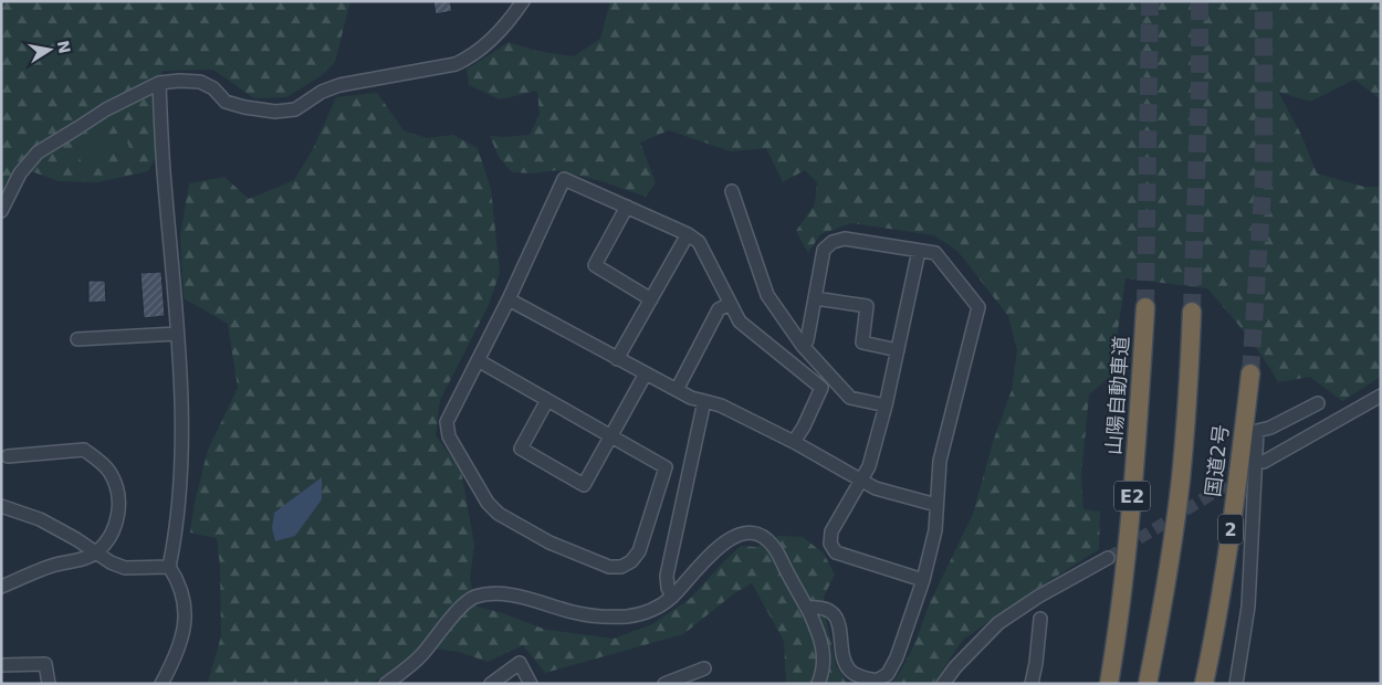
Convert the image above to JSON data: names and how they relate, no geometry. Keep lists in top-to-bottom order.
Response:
{
  "streets": {
    "highway": [
      "山陽自動車道",
      "国道2号",
      "E2",
      "2"
    ]
  },
  "north": "right"
}
